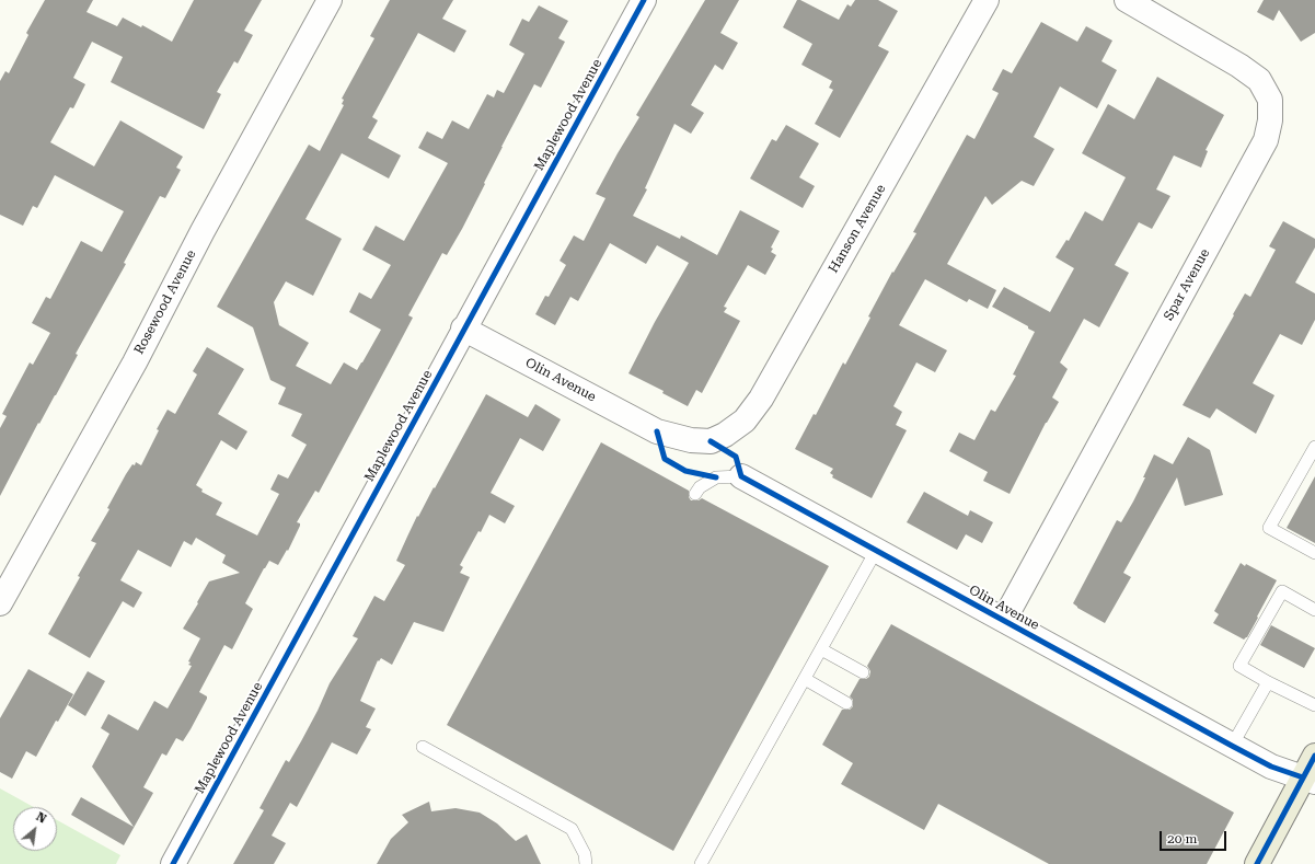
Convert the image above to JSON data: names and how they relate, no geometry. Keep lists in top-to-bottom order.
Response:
{
  "streets": {
    "street": [
      "Maplewood Avenue",
      "Hanson Avenue",
      "Spar Avenue",
      "Rosewood Avenue",
      "Olin Avenue"
    ]
  },
  "crossings": [
    ["Maplewood Avenue", "Olin Avenue"],
    ["Hanson Avenue", "Olin Avenue"],
    ["Spar Avenue", "Olin Avenue"]
  ],
  "scale_bar": "20 m",
  "north": "top right"
}
